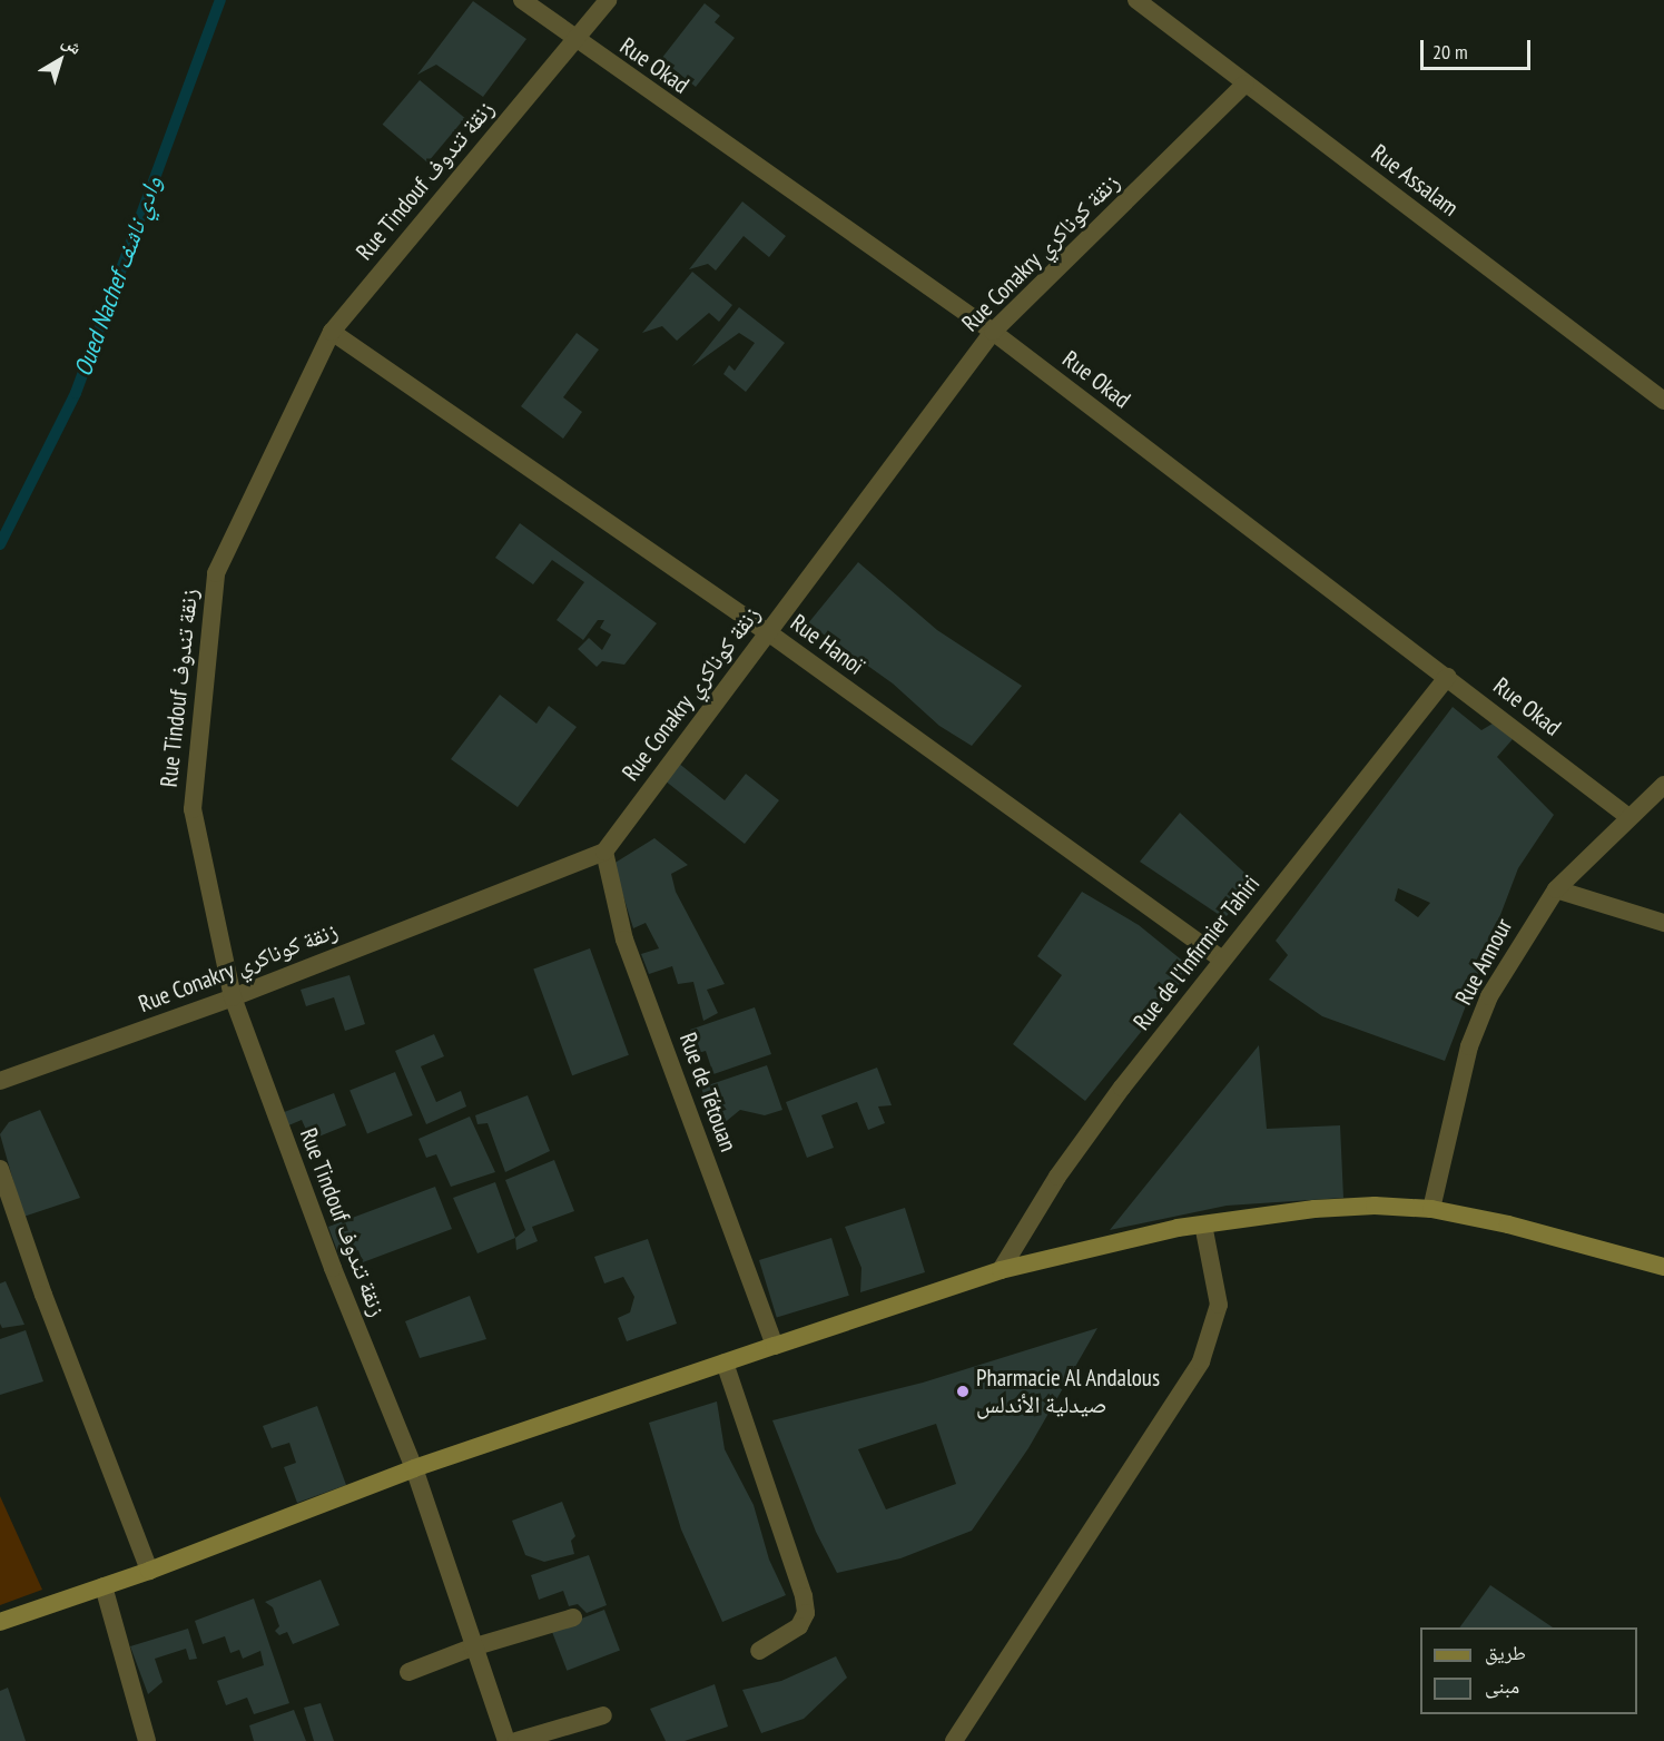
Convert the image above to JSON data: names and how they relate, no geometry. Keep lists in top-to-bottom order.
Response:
{
  "streets": {
    "street": [
      "Rue Okad",
      "Rue Tindouf زنقة تندوف",
      "Rue Assalam",
      "Rue Conakry زنقة كوناكري",
      "Rue Hanoï",
      "Rue de l'Infirmier Tahiri",
      "Rue Annour",
      "Rue de Tétouan"
    ]
  },
  "crossings": [
    ["Rue Okad", "Rue Tindouf زنقة تندوف"],
    ["Rue Okad", "Rue Conakry زنقة كوناكري"],
    ["Rue Okad", "Rue de l'Infirmier Tahiri"],
    ["Rue Okad", "Rue Annour"],
    ["Rue Tindouf زنقة تندوف", "Rue Conakry زنقة كوناكري"],
    ["Rue Tindouf زنقة تندوف", "Rue Hanoï"],
    ["Rue Assalam", "Rue Conakry زنقة كوناكري"],
    ["Rue Conakry زنقة كوناكري", "Rue Hanoï"],
    ["Rue Conakry زنقة كوناكري", "Rue de Tétouan"],
    ["Rue Hanoï", "Rue de l'Infirmier Tahiri"]
  ],
  "water": ["Oued Nachef وادي ناشف"],
  "places": ["Pharmacie Al Andalous صيدلية الأندلس"],
  "legend": ["طريق", "مبنى"],
  "scale_bar": "20 m",
  "north": "top right"
}
